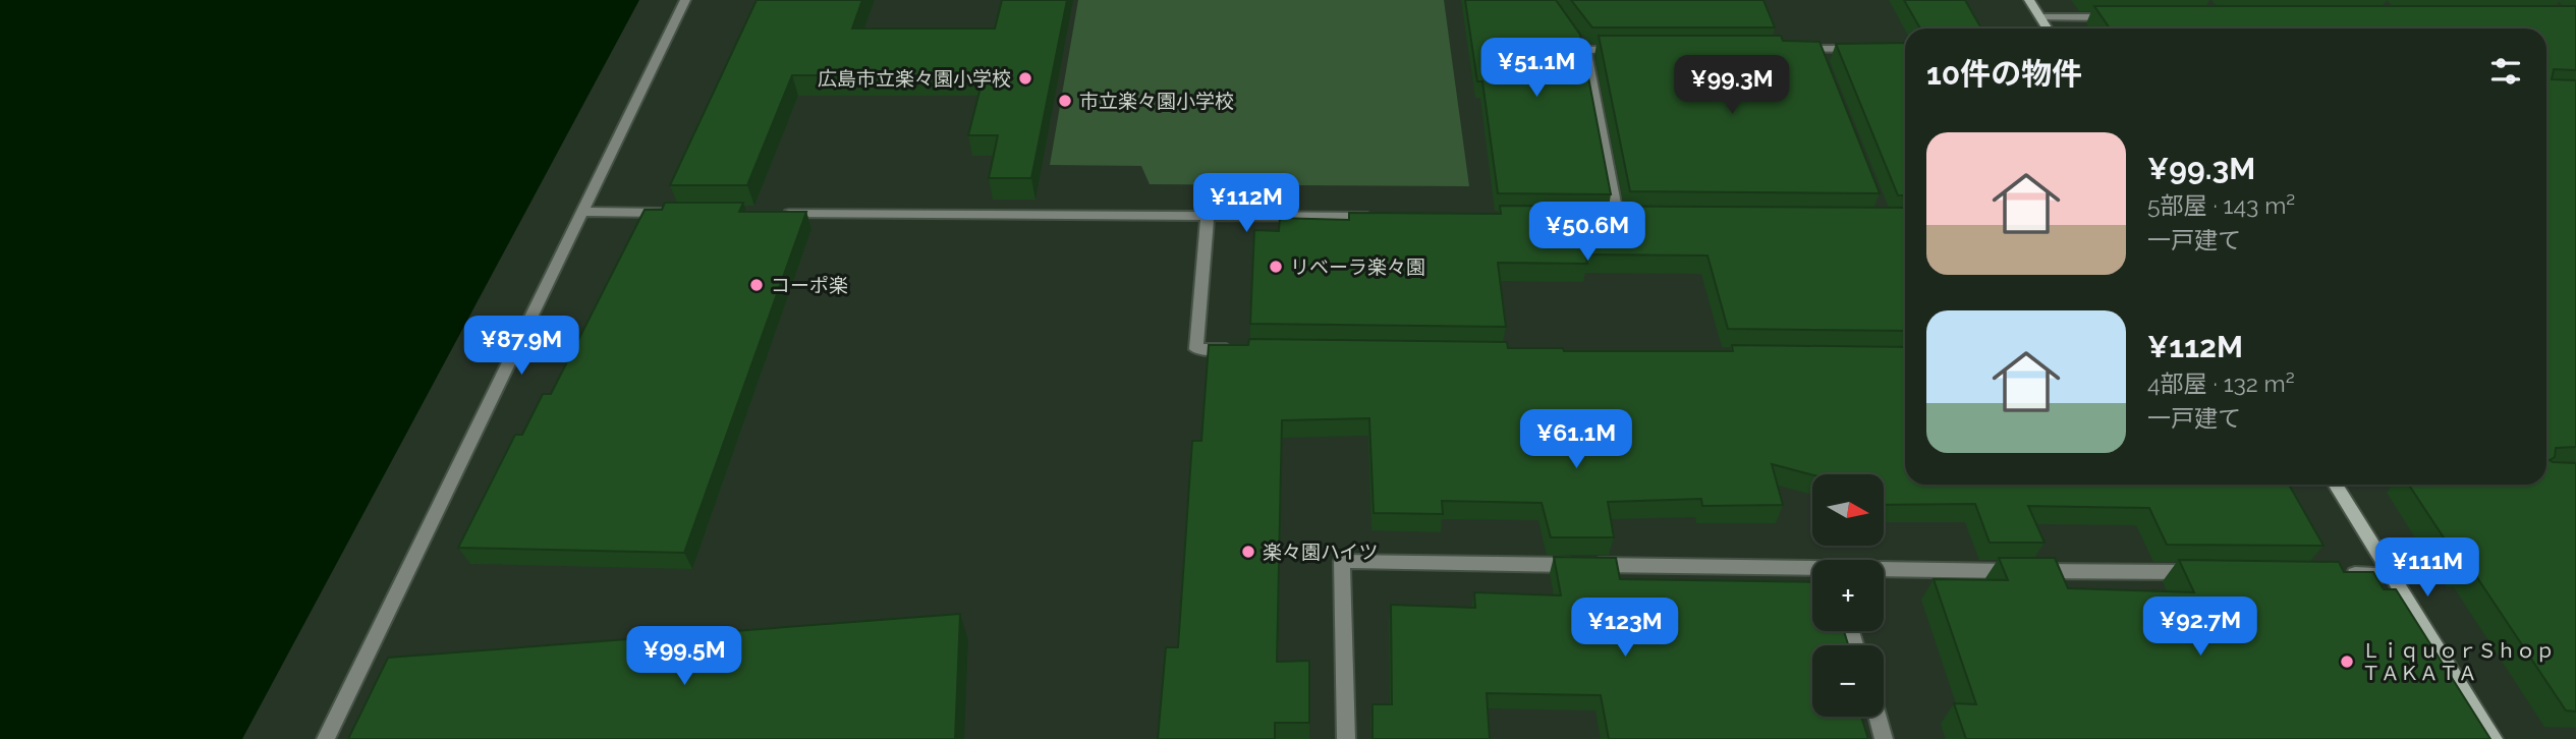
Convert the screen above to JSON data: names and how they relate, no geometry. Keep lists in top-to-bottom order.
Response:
{
  "places": [
    "広島市立楽々園小学校",
    "市立楽々園小学校",
    "リベーラ楽々園",
    "コーポ楽",
    "楽々園ハイツ",
    "ＬｉｑｕｏｒＳｈｏｐ ＴＡＫＡＴＡ"
  ],
  "north": "right",
  "page": {
    "heading": "10件の物件",
    "price": [
      "¥51.1M",
      "¥99.3M",
      "¥112M",
      "¥50.6M",
      "¥87.9M",
      "¥61.1M",
      "¥111M",
      "¥92.7M",
      "¥123M",
      "¥99.5M"
    ],
    "list": [
      {
        "name": "¥99.3M",
        "note": "5部屋 · 143 m² · 一戸建て"
      },
      {
        "name": "¥112M",
        "note": "4部屋 · 132 m² · 一戸建て"
      }
    ],
    "map_buttons": ["+", "−"]
  }
}
